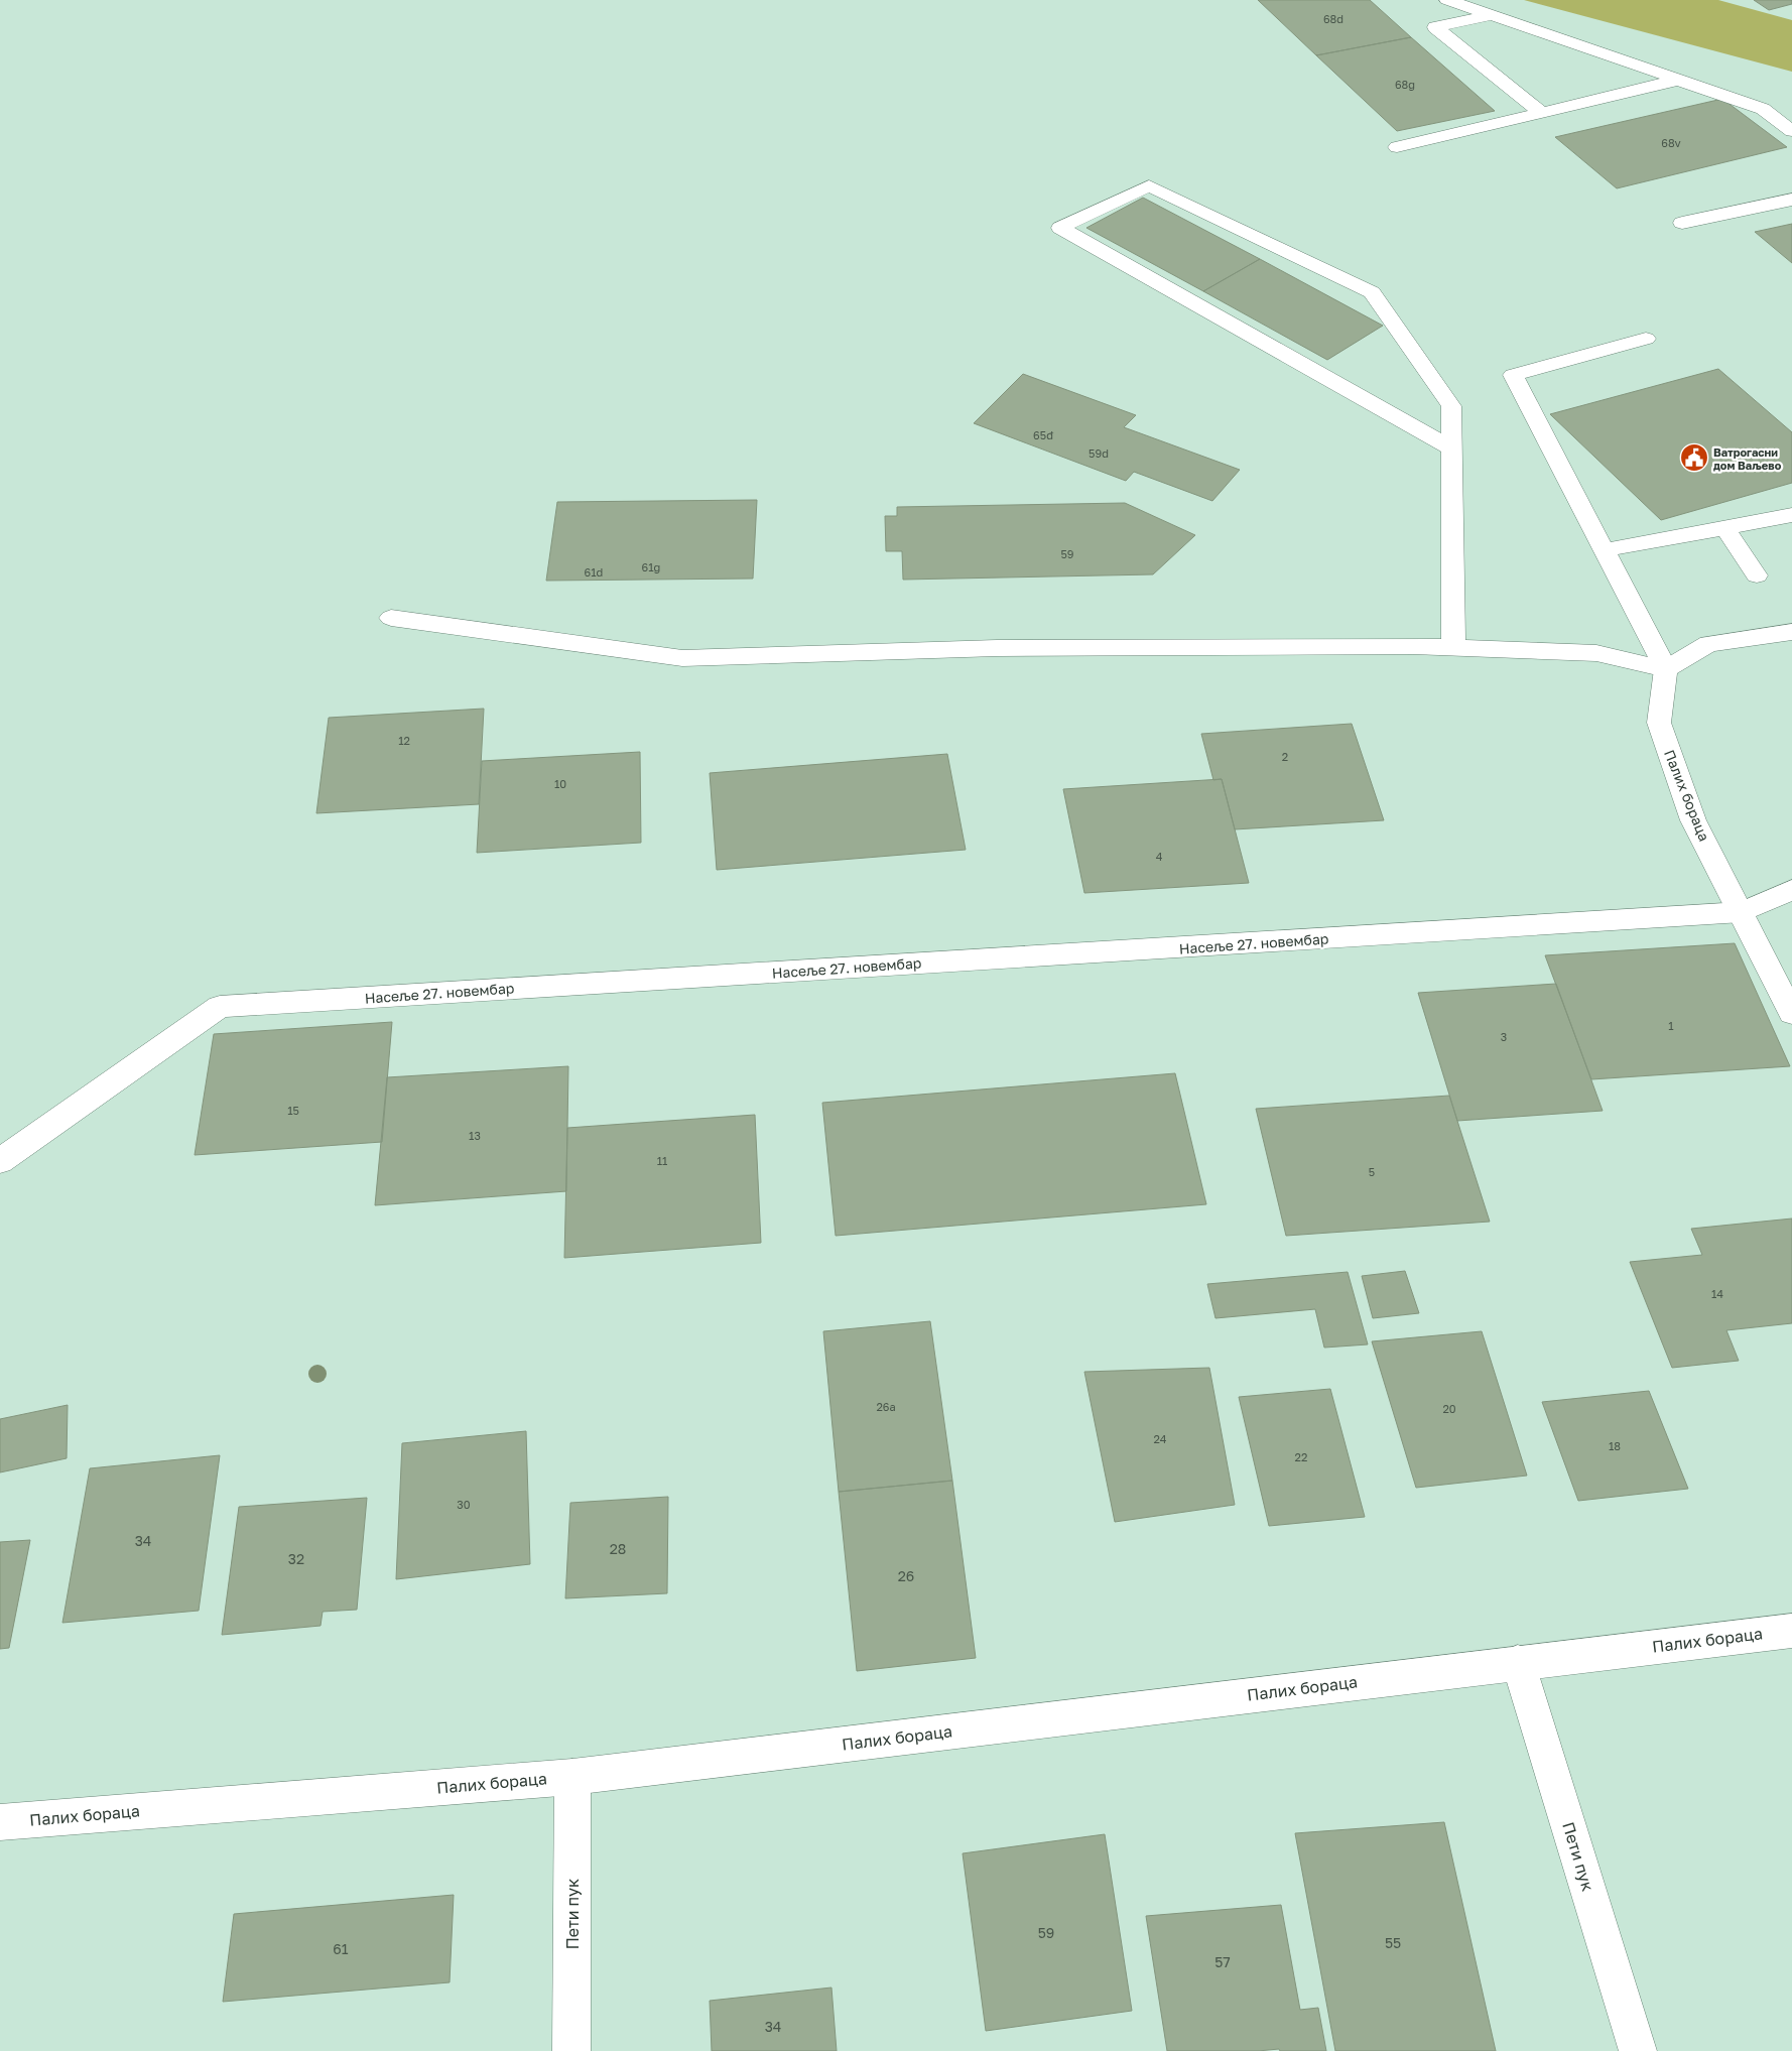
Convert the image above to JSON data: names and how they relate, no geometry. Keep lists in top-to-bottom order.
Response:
{
  "streets": {
    "street": ["Палих бораца", "Насеље 27. новембар", "Пети пук"]
  },
  "crossings": [
    ["Палих бораца", "Насеље 27. новембар"],
    ["Палих бораца", "Пети пук"]
  ],
  "places": {
    "public building": ["Ватрогасни дом Ваљево"]
  },
  "house_numbers": [
    "68d",
    "68g",
    "68v",
    "65đ",
    "59d",
    "59",
    "61g",
    "61d",
    "12",
    "2",
    "10",
    "4",
    "1",
    "3",
    "15",
    "13",
    "11",
    "5",
    "14",
    "26a",
    "20",
    "24",
    "18",
    "22",
    "30",
    "34",
    "28",
    "32",
    "26",
    "59",
    "55",
    "61",
    "57",
    "34"
  ]
}
